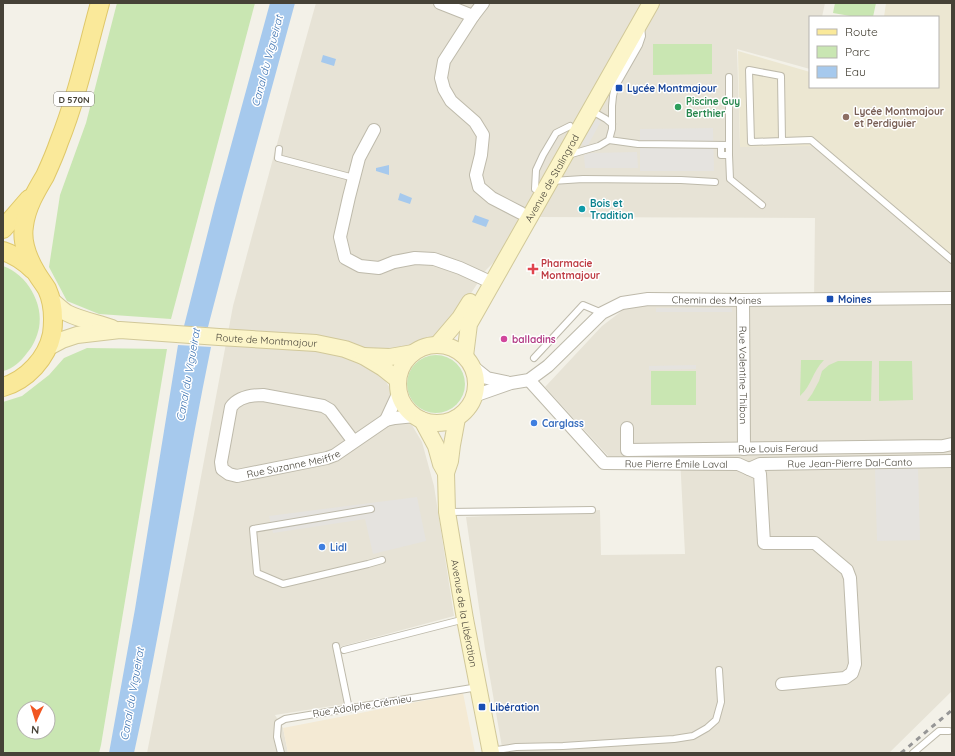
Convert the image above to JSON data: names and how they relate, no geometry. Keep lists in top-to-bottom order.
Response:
{
  "streets": {
    "main road": [
      "D 570N",
      "Avenue de Stalingrad",
      "Route de Montmajour",
      "Avenue de la Libération"
    ],
    "street": [
      "Chemin des Moines",
      "Rue Valentine Thibon",
      "Rue Louis Feraud",
      "Rue Suzanne Meiffre",
      "Rue Jean-Pierre Dal-Canto",
      "Rue Pierre Émile Laval"
    ],
    "lane": ["Rue Adolphe Crémieu"]
  },
  "crossings": [
    ["Avenue de Stalingrad", "Chemin des Moines"],
    ["Avenue de Stalingrad", "Route de Montmajour"],
    ["Avenue de Stalingrad", "Rue Suzanne Meiffre"],
    ["Avenue de Stalingrad", "Avenue de la Libération"],
    ["Chemin des Moines", "Route de Montmajour"],
    ["Chemin des Moines", "Rue Valentine Thibon"],
    ["Chemin des Moines", "Rue Suzanne Meiffre"],
    ["Chemin des Moines", "Rue Pierre Émile Laval"],
    ["Chemin des Moines", "Avenue de la Libération"],
    ["Route de Montmajour", "Rue Suzanne Meiffre"],
    ["Route de Montmajour", "Avenue de la Libération"],
    ["Rue Valentine Thibon", "Rue Louis Feraud"],
    ["Rue Suzanne Meiffre", "Avenue de la Libération"],
    ["Rue Jean-Pierre Dal-Canto", "Rue Pierre Émile Laval"],
    ["Avenue de la Libération", "Rue Adolphe Crémieu"]
  ],
  "water": ["Canal du Vigueirat"],
  "places": {
    "transit": ["Lycée Montmajour", "Moines", "Libération"],
    "other": [
      "Piscine Guy Berthier",
      "Lycée Montmajour et Perdiguier",
      "Bois et Tradition",
      "balladins",
      "Carglass",
      "Lidl"
    ],
    "health": ["Pharmacie Montmajour"]
  },
  "legend": ["Route", "Parc", "Eau"],
  "north": "bottom"
}
